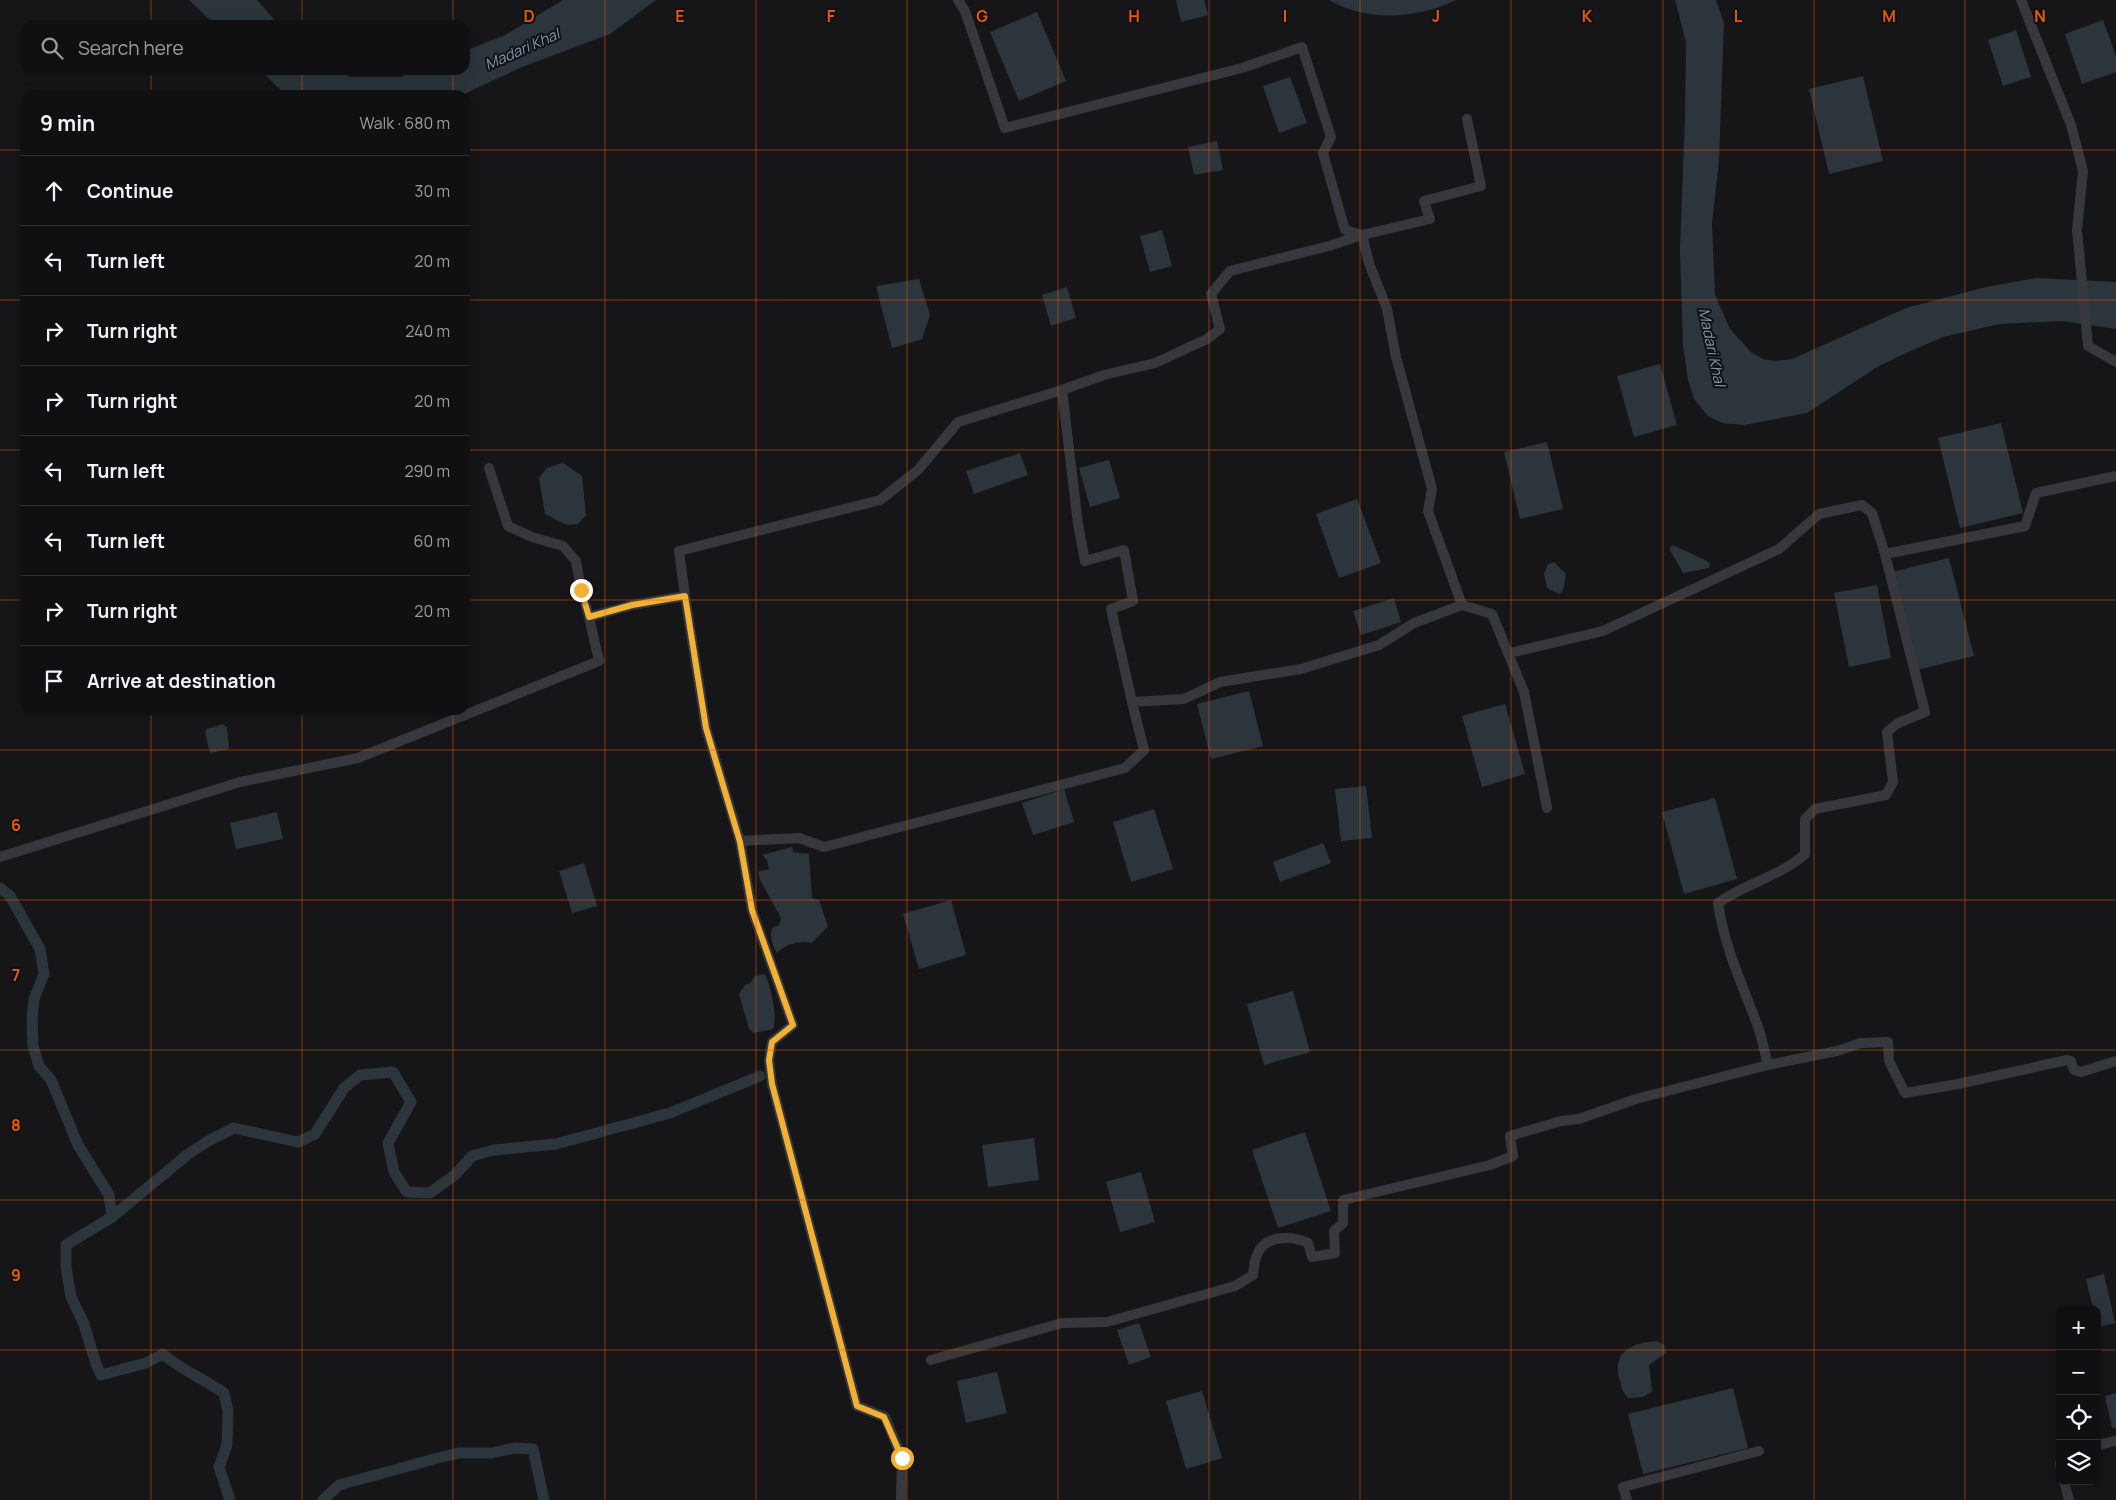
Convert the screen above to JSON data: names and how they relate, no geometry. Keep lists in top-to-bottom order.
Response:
{
  "water": ["Madari Khal"],
  "page": {
    "search": "Search here",
    "heading": ["9 min", "Walk · 680 m"],
    "list": [
      ["Continue", "30 m"],
      ["Turn left", "20 m"],
      ["Turn right", "240 m"],
      ["Turn right", "20 m"],
      ["Turn left", "290 m"],
      ["Turn left", "60 m"],
      ["Turn right", "20 m"],
      "Arrive at destination"
    ],
    "map_buttons": ["+", "−"]
  },
  "grid": {
    "columns": [
      "D",
      "E",
      "F",
      "G",
      "H",
      "I",
      "J",
      "K",
      "L",
      "M",
      "N"
    ],
    "rows": [
      "6",
      "7",
      "8",
      "9"
    ]
  }
}
